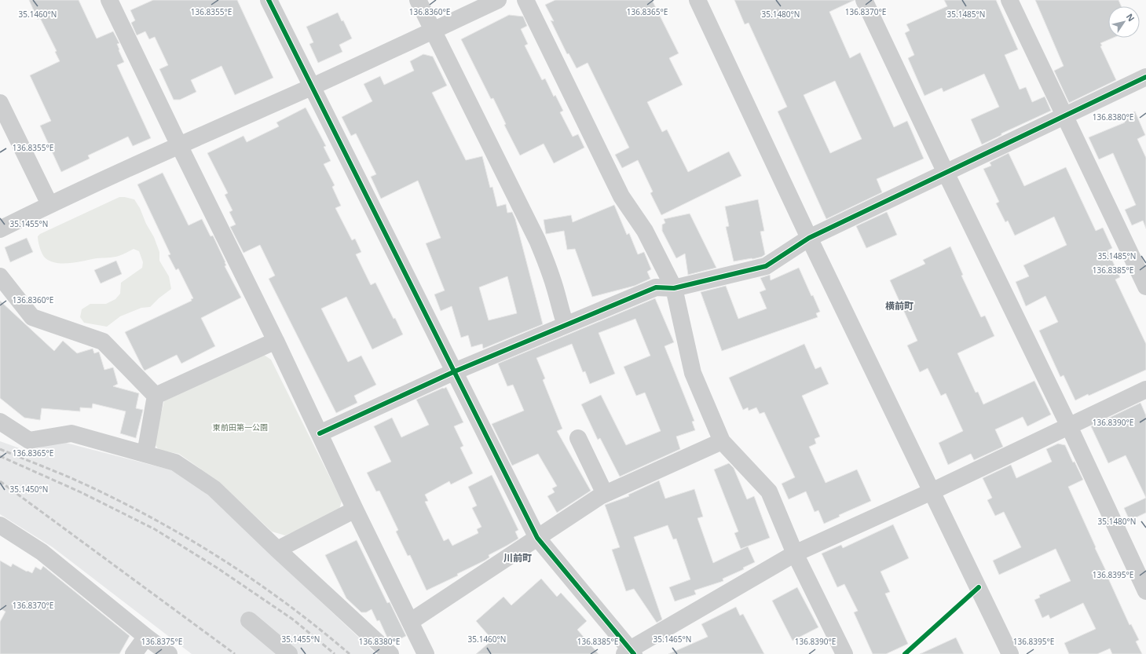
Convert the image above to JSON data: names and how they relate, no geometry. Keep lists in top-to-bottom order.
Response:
{
  "districts": ["横前町", "川前町"],
  "parks": ["東前田第一公園"],
  "north": "top right",
  "coordinates": [
    "136.8355°E",
    "136.8360°E",
    "136.8365°E",
    "136.8370°E",
    "35.1460°N",
    "35.1480°N",
    "35.1485°N",
    "136.8380°E",
    "35.1455°N",
    "136.8385°E",
    "136.8390°E",
    "35.1450°N",
    "136.8395°E",
    "35.1465°N",
    "136.8375°E"
  ]
}
